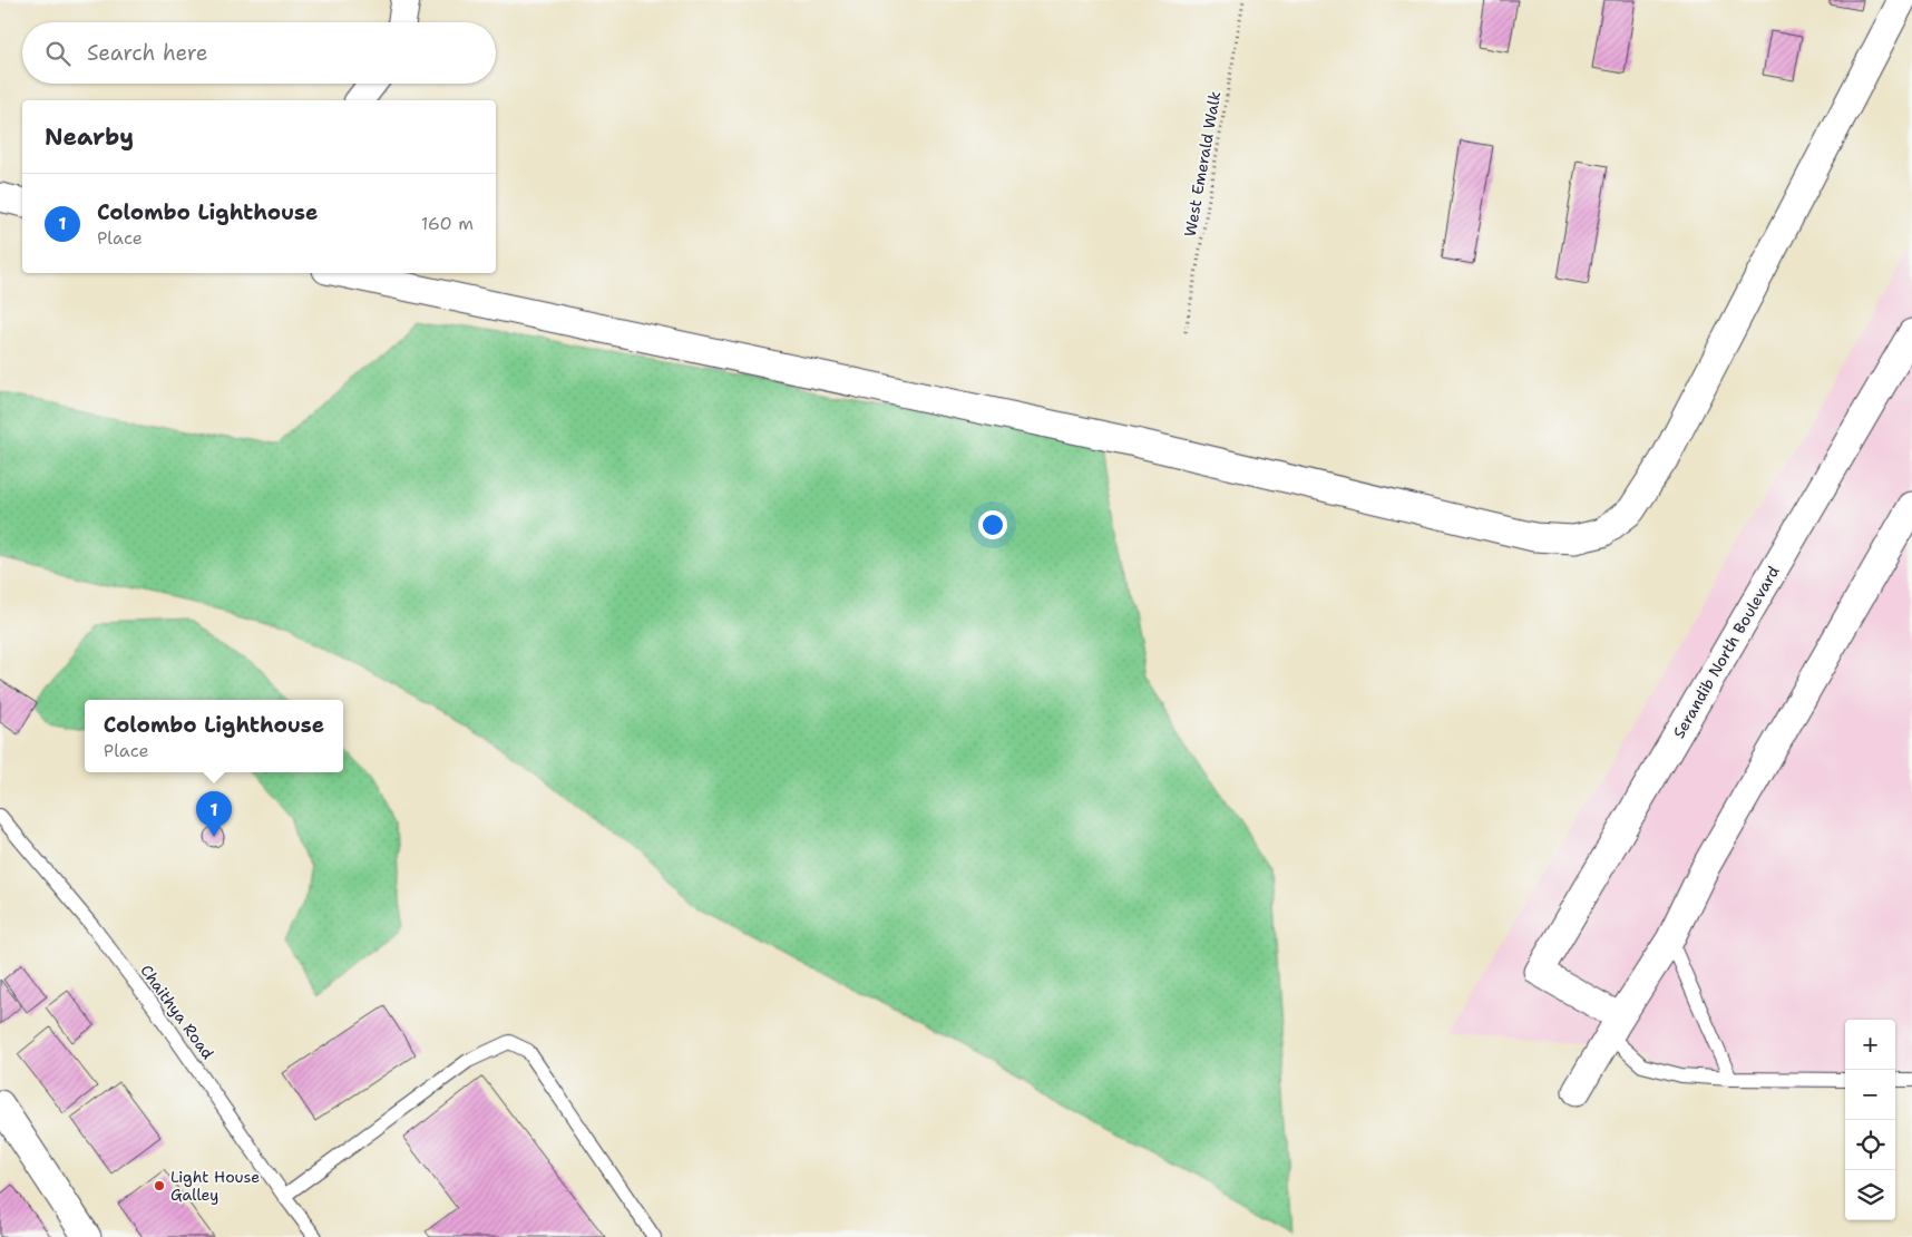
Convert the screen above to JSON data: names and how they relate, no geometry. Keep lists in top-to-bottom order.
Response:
{
  "streets": {
    "street": ["Serandib North Boulevard"],
    "lane": ["Chaithya Road"],
    "path": ["West Emerald Walk"]
  },
  "places": ["Light House Galley"],
  "page": {
    "search": "Search here",
    "heading": "Nearby",
    "list": [
      {
        "mark": "1",
        "name": "Colombo Lighthouse",
        "note": "Place",
        "value": "160 m"
      }
    ],
    "popup": ["Colombo Lighthouse", "Place"],
    "pins": "1",
    "map_buttons": ["+", "−"]
  }
}
